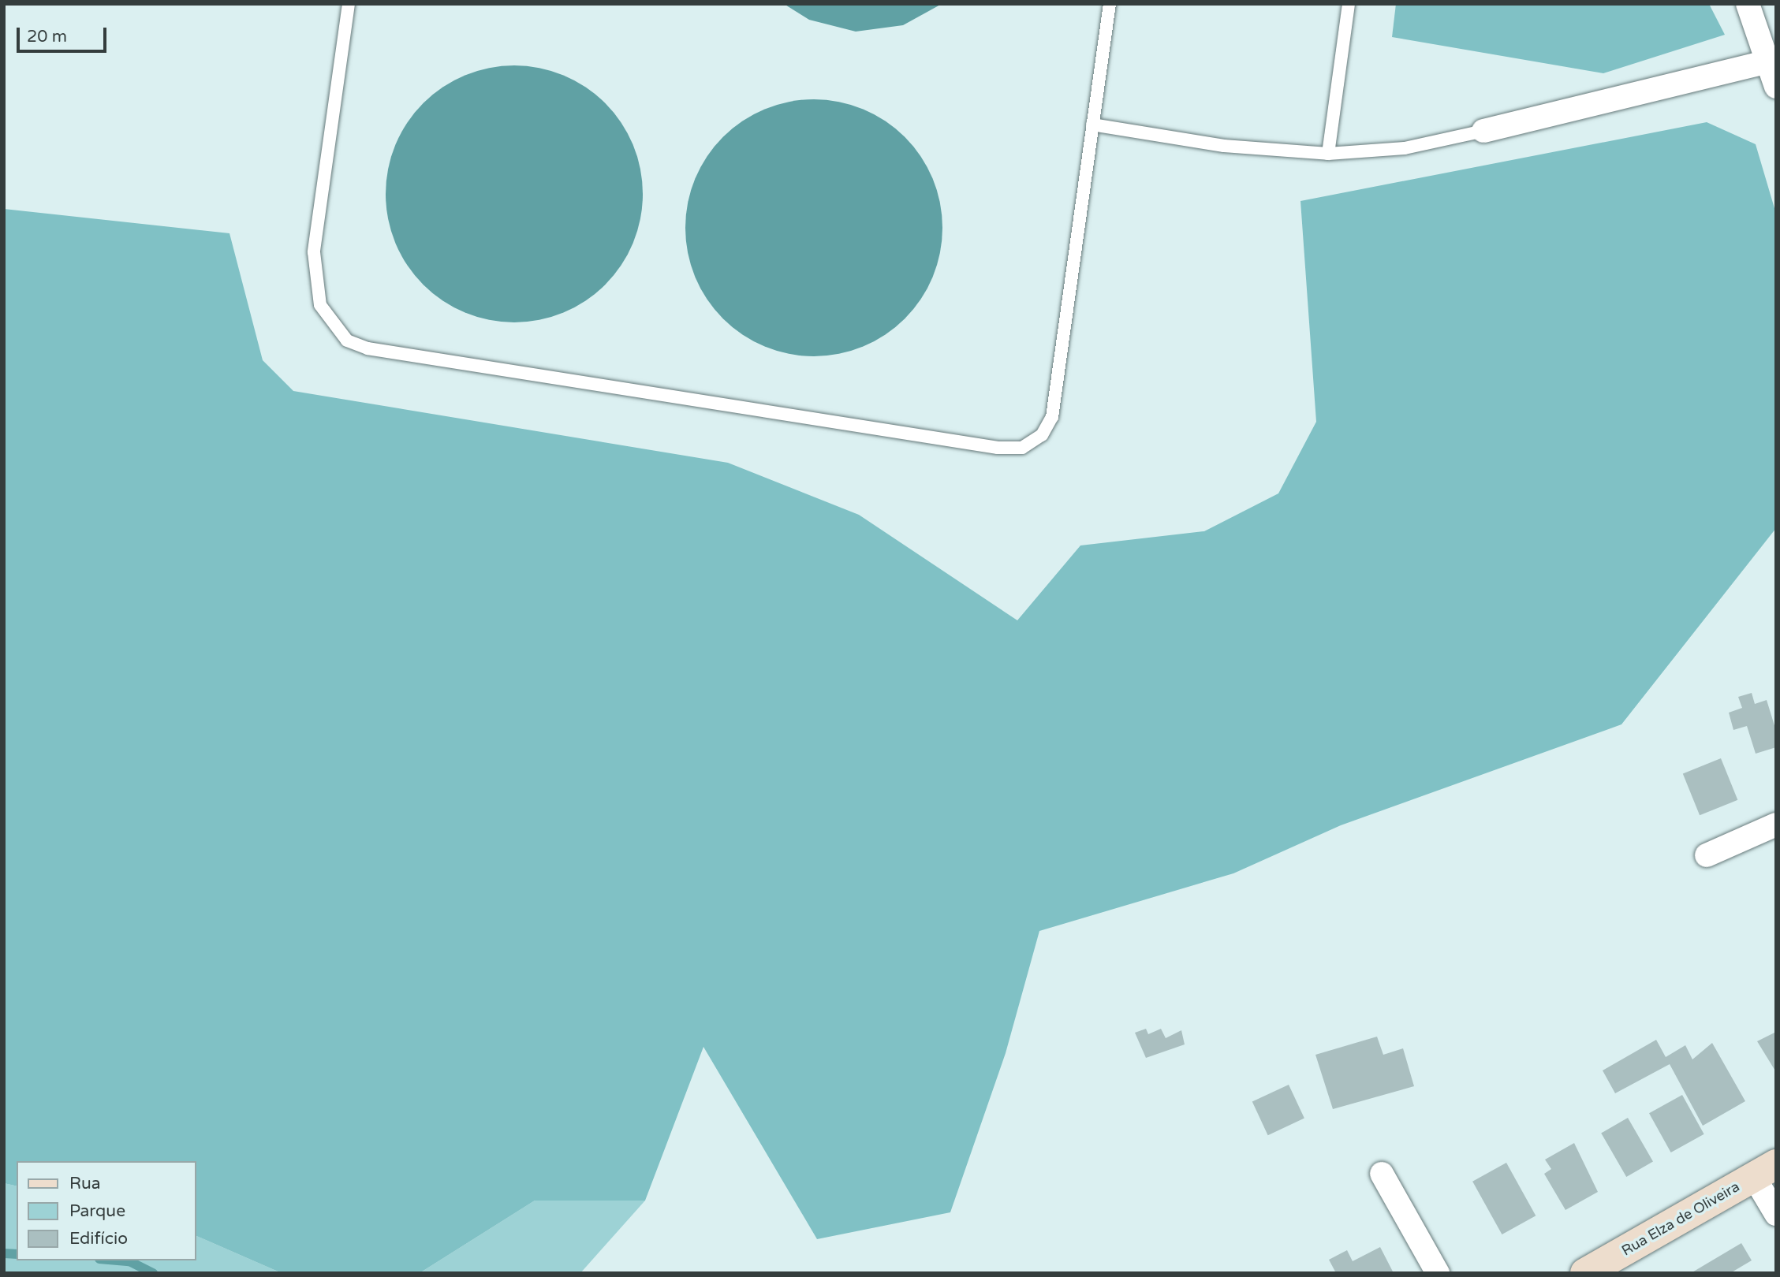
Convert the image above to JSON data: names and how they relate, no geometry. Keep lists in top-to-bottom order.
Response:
{
  "streets": {
    "street": ["Rua Elza de Oliveira"]
  },
  "legend": ["Rua", "Parque", "Edifício"],
  "scale_bar": "20 m"
}
